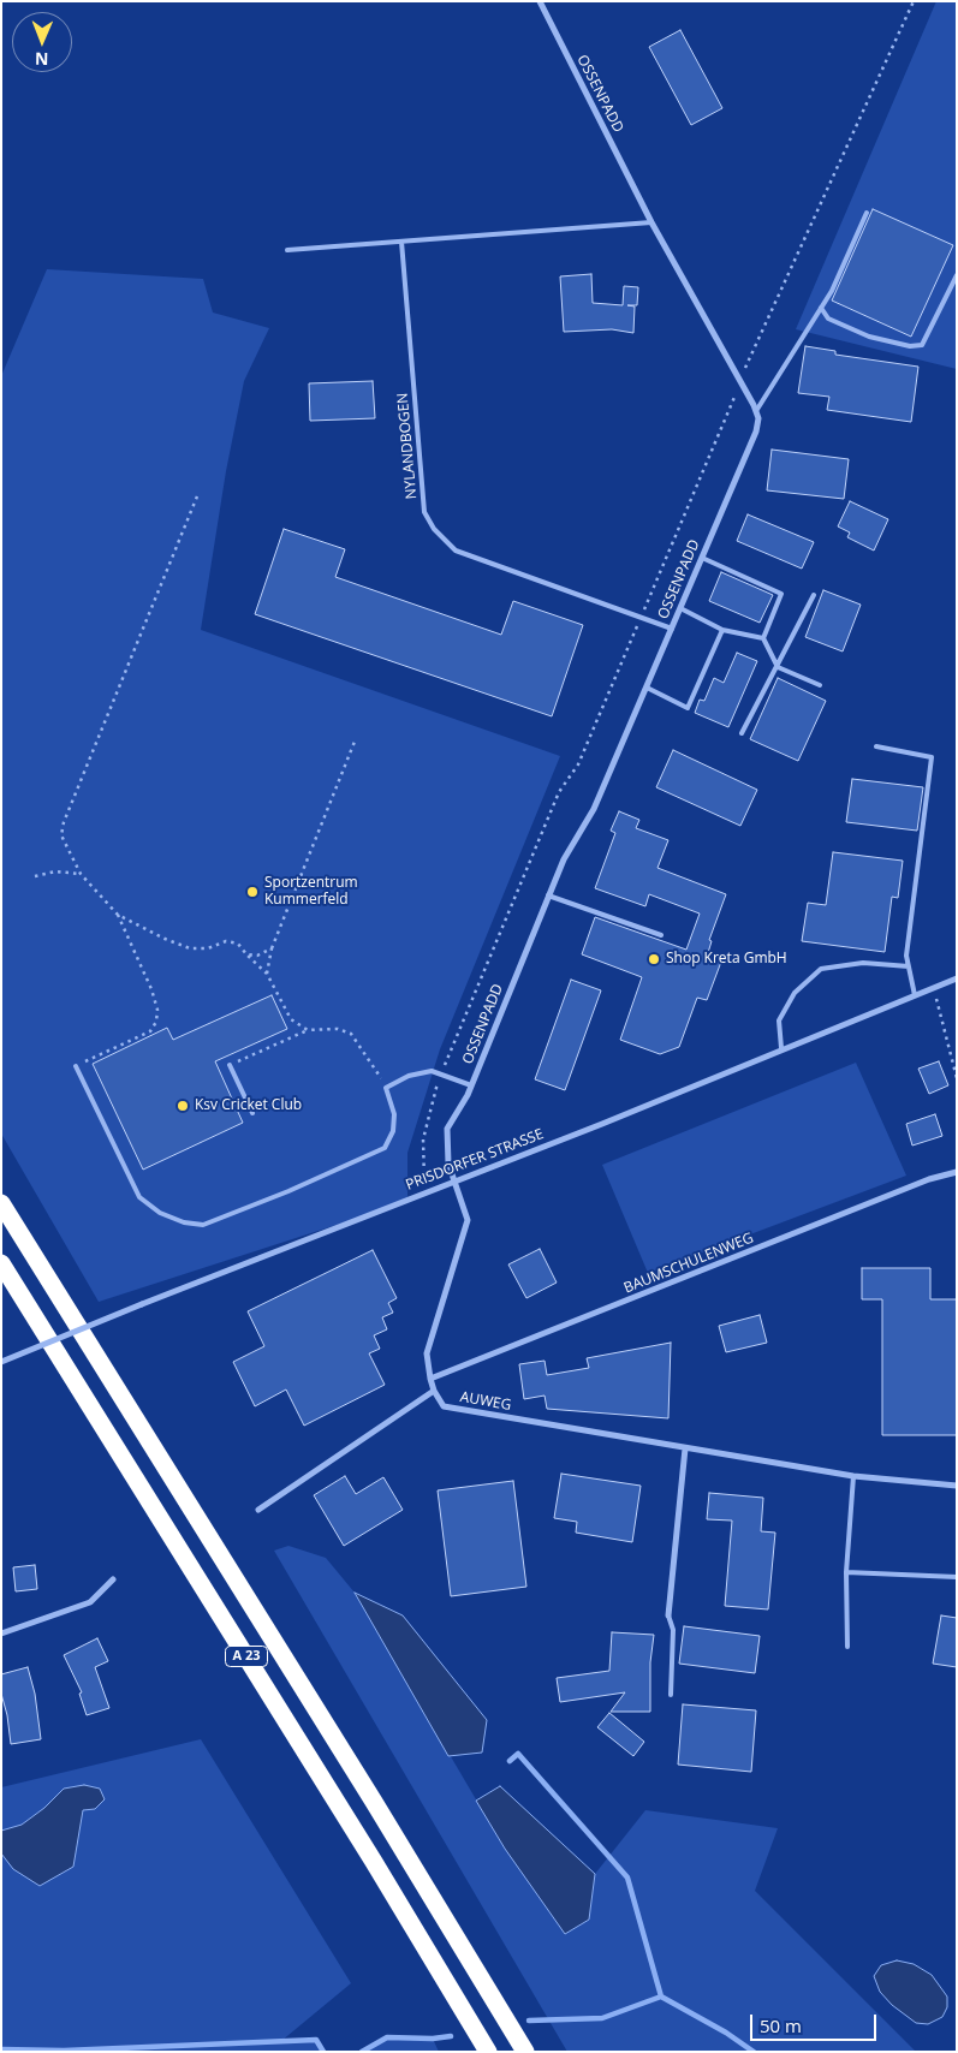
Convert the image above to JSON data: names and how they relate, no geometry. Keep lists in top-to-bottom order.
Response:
{
  "streets": {
    "highway": ["A 23"],
    "street": [
      "OSSENPADD",
      "PRISDORFER STRASSE",
      "BAUMSCHULENWEG",
      "AUWEG"
    ],
    "lane": ["NYLANDBOGEN"]
  },
  "crossings": [
    ["OSSENPADD", "NYLANDBOGEN"],
    ["OSSENPADD", "PRISDORFER STRASSE"]
  ],
  "places": ["Sportzentrum Kummerfeld", "Shop Kreta GmbH", "Ksv Cricket Club"],
  "scale_bar": "50 m",
  "north": "bottom"
}
